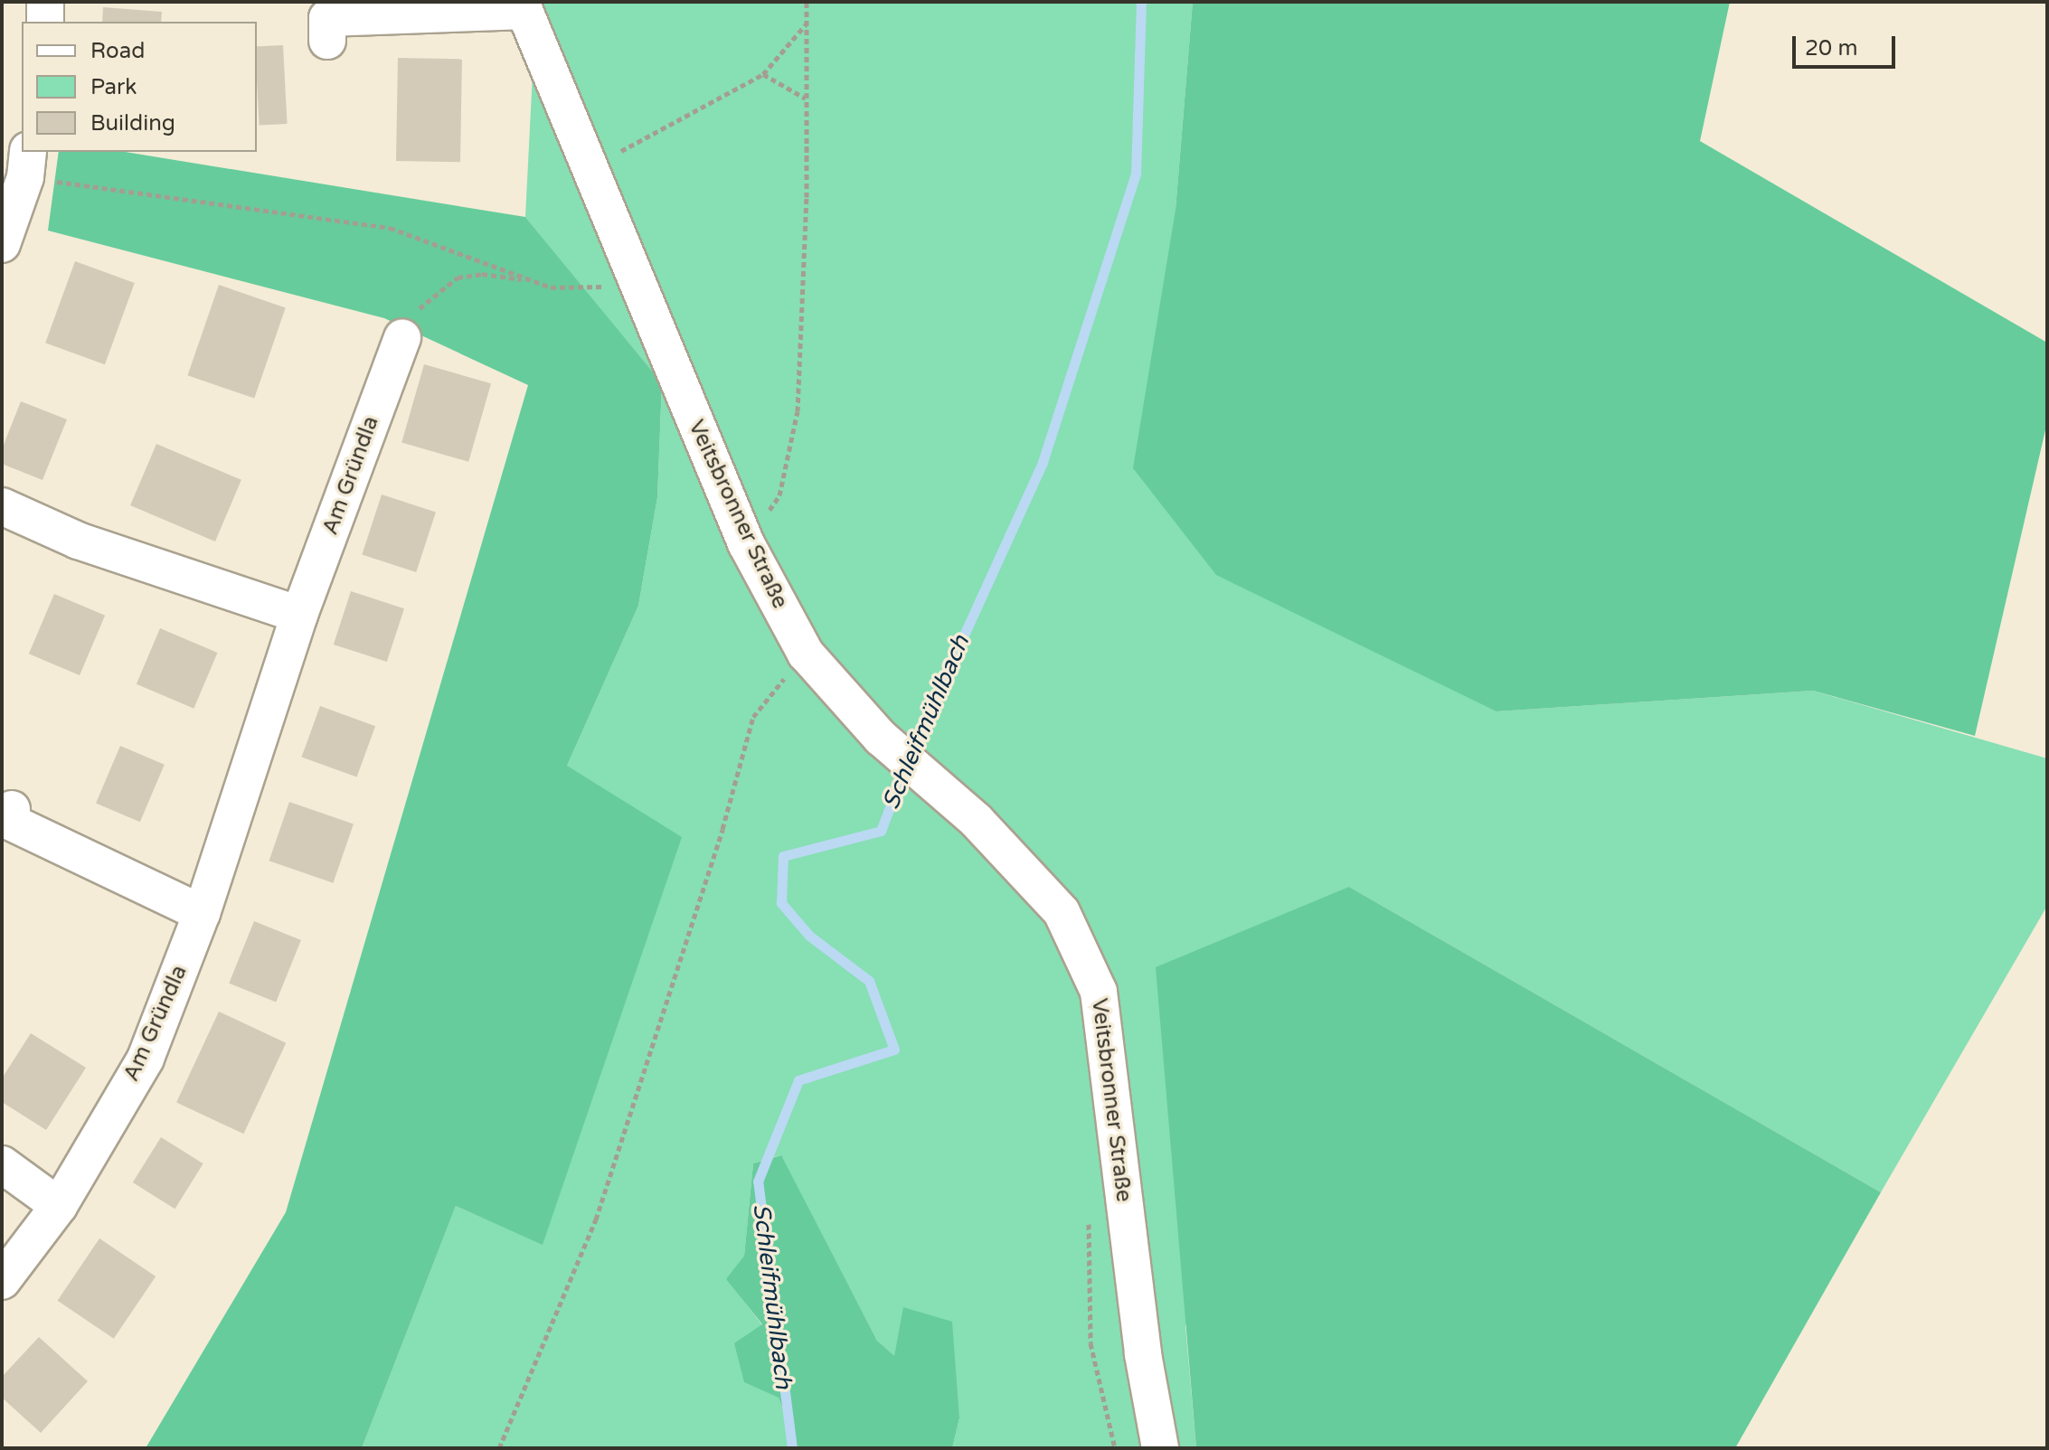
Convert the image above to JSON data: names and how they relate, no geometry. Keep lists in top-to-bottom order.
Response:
{
  "streets": {
    "street": ["Am Gründla", "Veitsbronner Straße"]
  },
  "water": ["Schleifmühlbach"],
  "legend": ["Road", "Park", "Building"],
  "scale_bar": "20 m"
}
